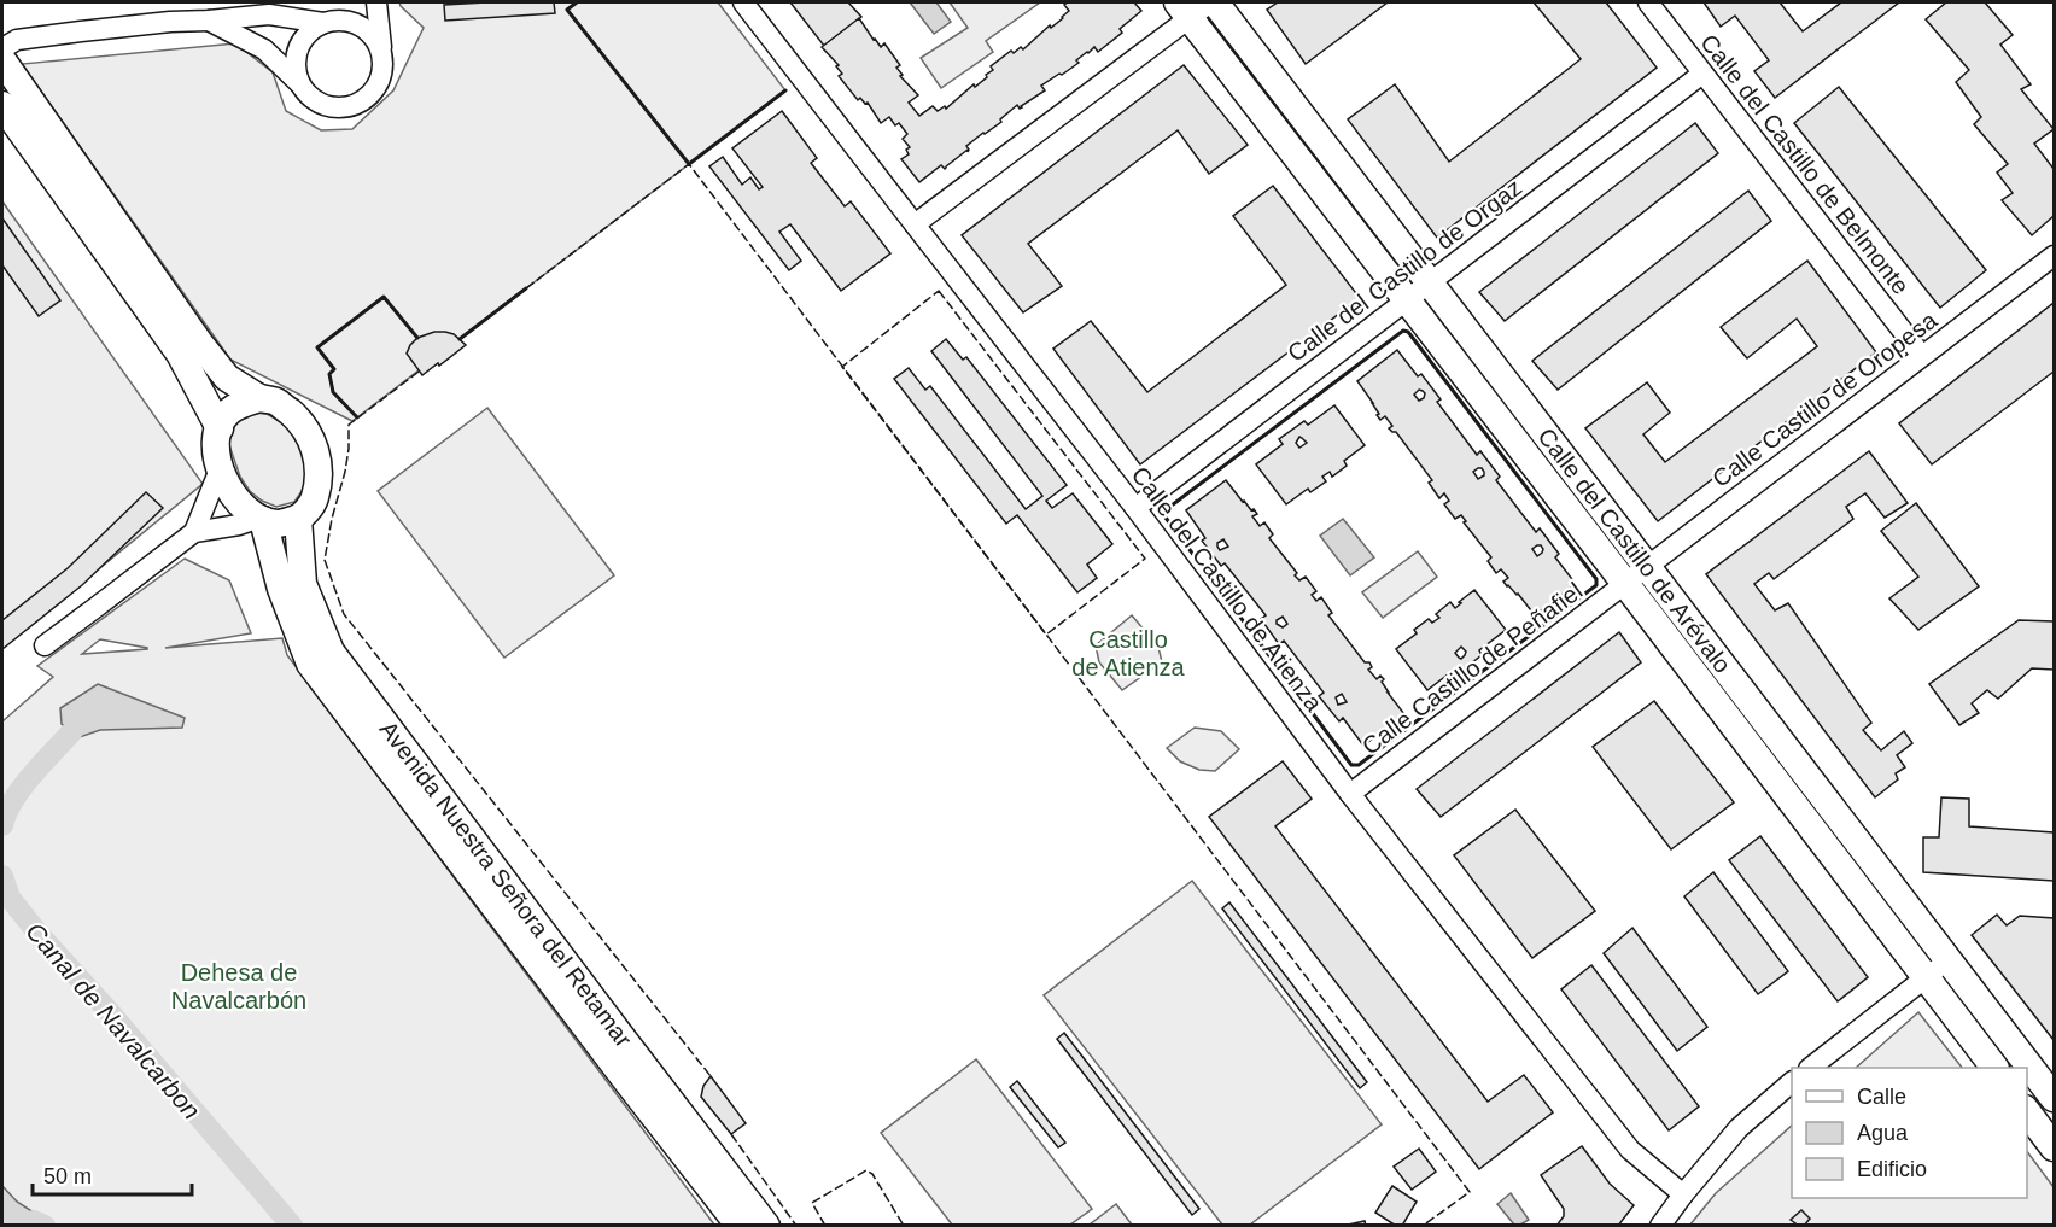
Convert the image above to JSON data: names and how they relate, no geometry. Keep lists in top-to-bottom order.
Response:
{
  "streets": {
    "street": [
      "Calle del Castillo de Belmonte",
      "Calle del Castillo de Orgaz",
      "Calle Castillo de Oropesa",
      "Calle del Castillo de Arévalo",
      "Calle del Castillo de Atienza",
      "Calle Castillo de Peñafiel",
      "Avenida Nuestra Señora del Retamar"
    ]
  },
  "crossings": [
    ["Calle del Castillo de Belmonte", "Calle del Castillo de Orgaz"],
    ["Calle del Castillo de Belmonte", "Calle Castillo de Oropesa"],
    ["Calle del Castillo de Orgaz", "Calle del Castillo de Arévalo"],
    ["Calle del Castillo de Orgaz", "Calle del Castillo de Atienza"],
    ["Calle Castillo de Oropesa", "Calle del Castillo de Arévalo"],
    ["Calle Castillo de Oropesa", "Calle Castillo de Peñafiel"],
    ["Calle del Castillo de Arévalo", "Calle Castillo de Peñafiel"],
    ["Calle del Castillo de Atienza", "Calle Castillo de Peñafiel"]
  ],
  "water": ["Canal de Navalcarbon"],
  "parks": ["Castillo de Atienza", "Dehesa de Navalcarbón"],
  "legend": ["Calle", "Agua", "Edificio"],
  "scale_bar": "50 m"
}
